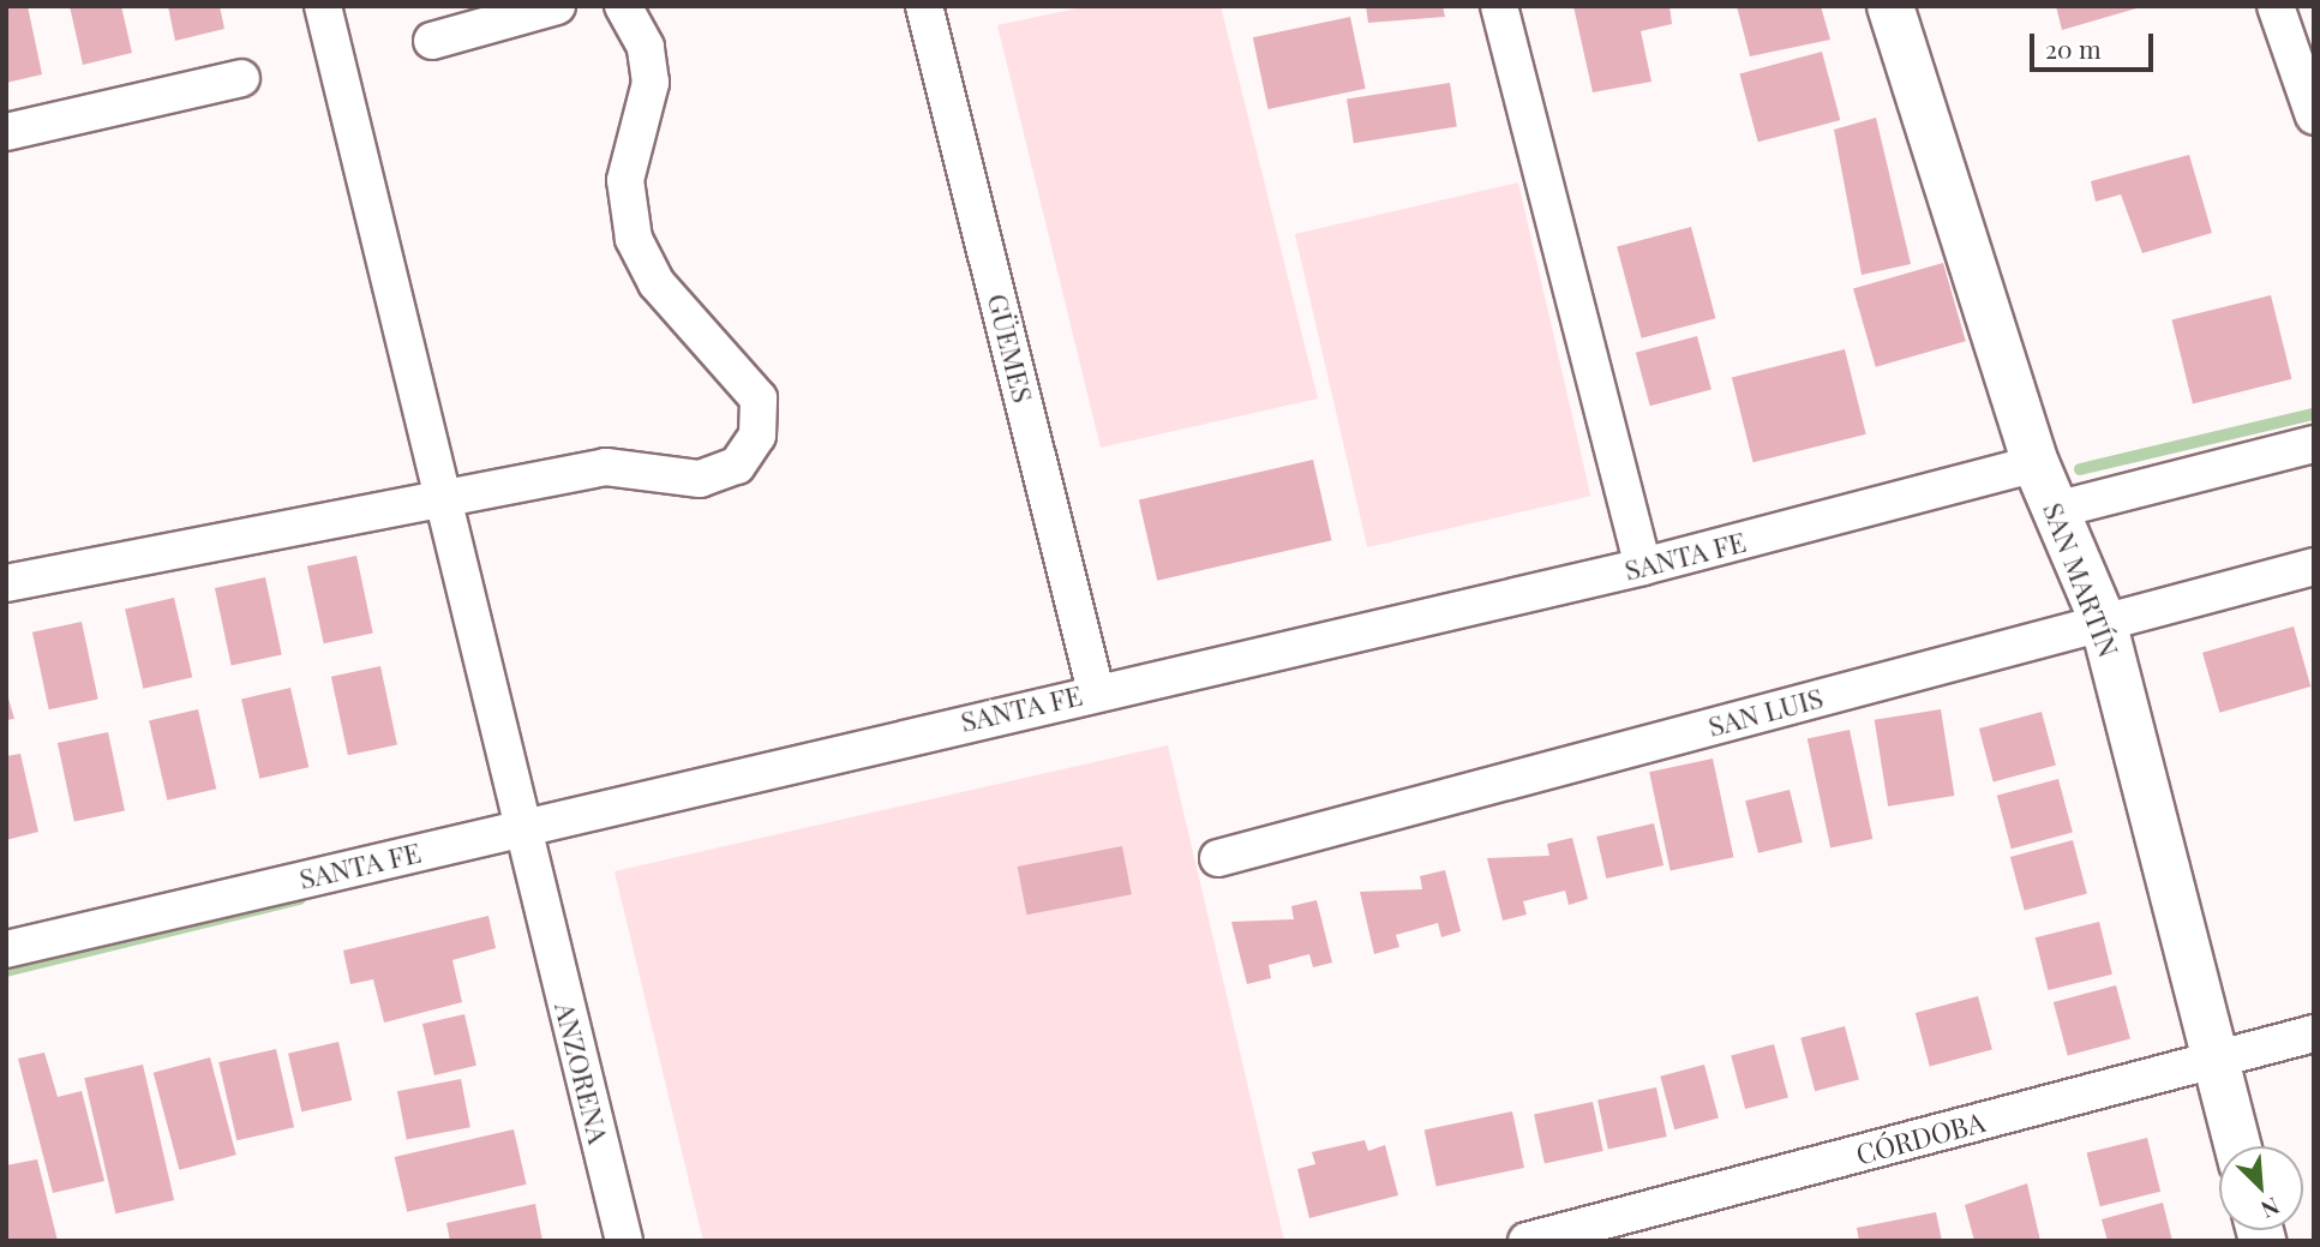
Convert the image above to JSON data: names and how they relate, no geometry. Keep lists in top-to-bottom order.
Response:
{
  "streets": {
    "street": [
      "GÜEMES",
      "SANTA FE",
      "SAN MARTÍN",
      "SAN LUIS",
      "ANZORENA",
      "CÓRDOBA"
    ]
  },
  "crossings": [
    ["GÜEMES", "SANTA FE"],
    ["SANTA FE", "SAN MARTÍN"],
    ["SANTA FE", "ANZORENA"],
    ["SAN MARTÍN", "SAN LUIS"],
    ["SAN MARTÍN", "CÓRDOBA"]
  ],
  "scale_bar": "20 m",
  "north": "bottom right"
}
